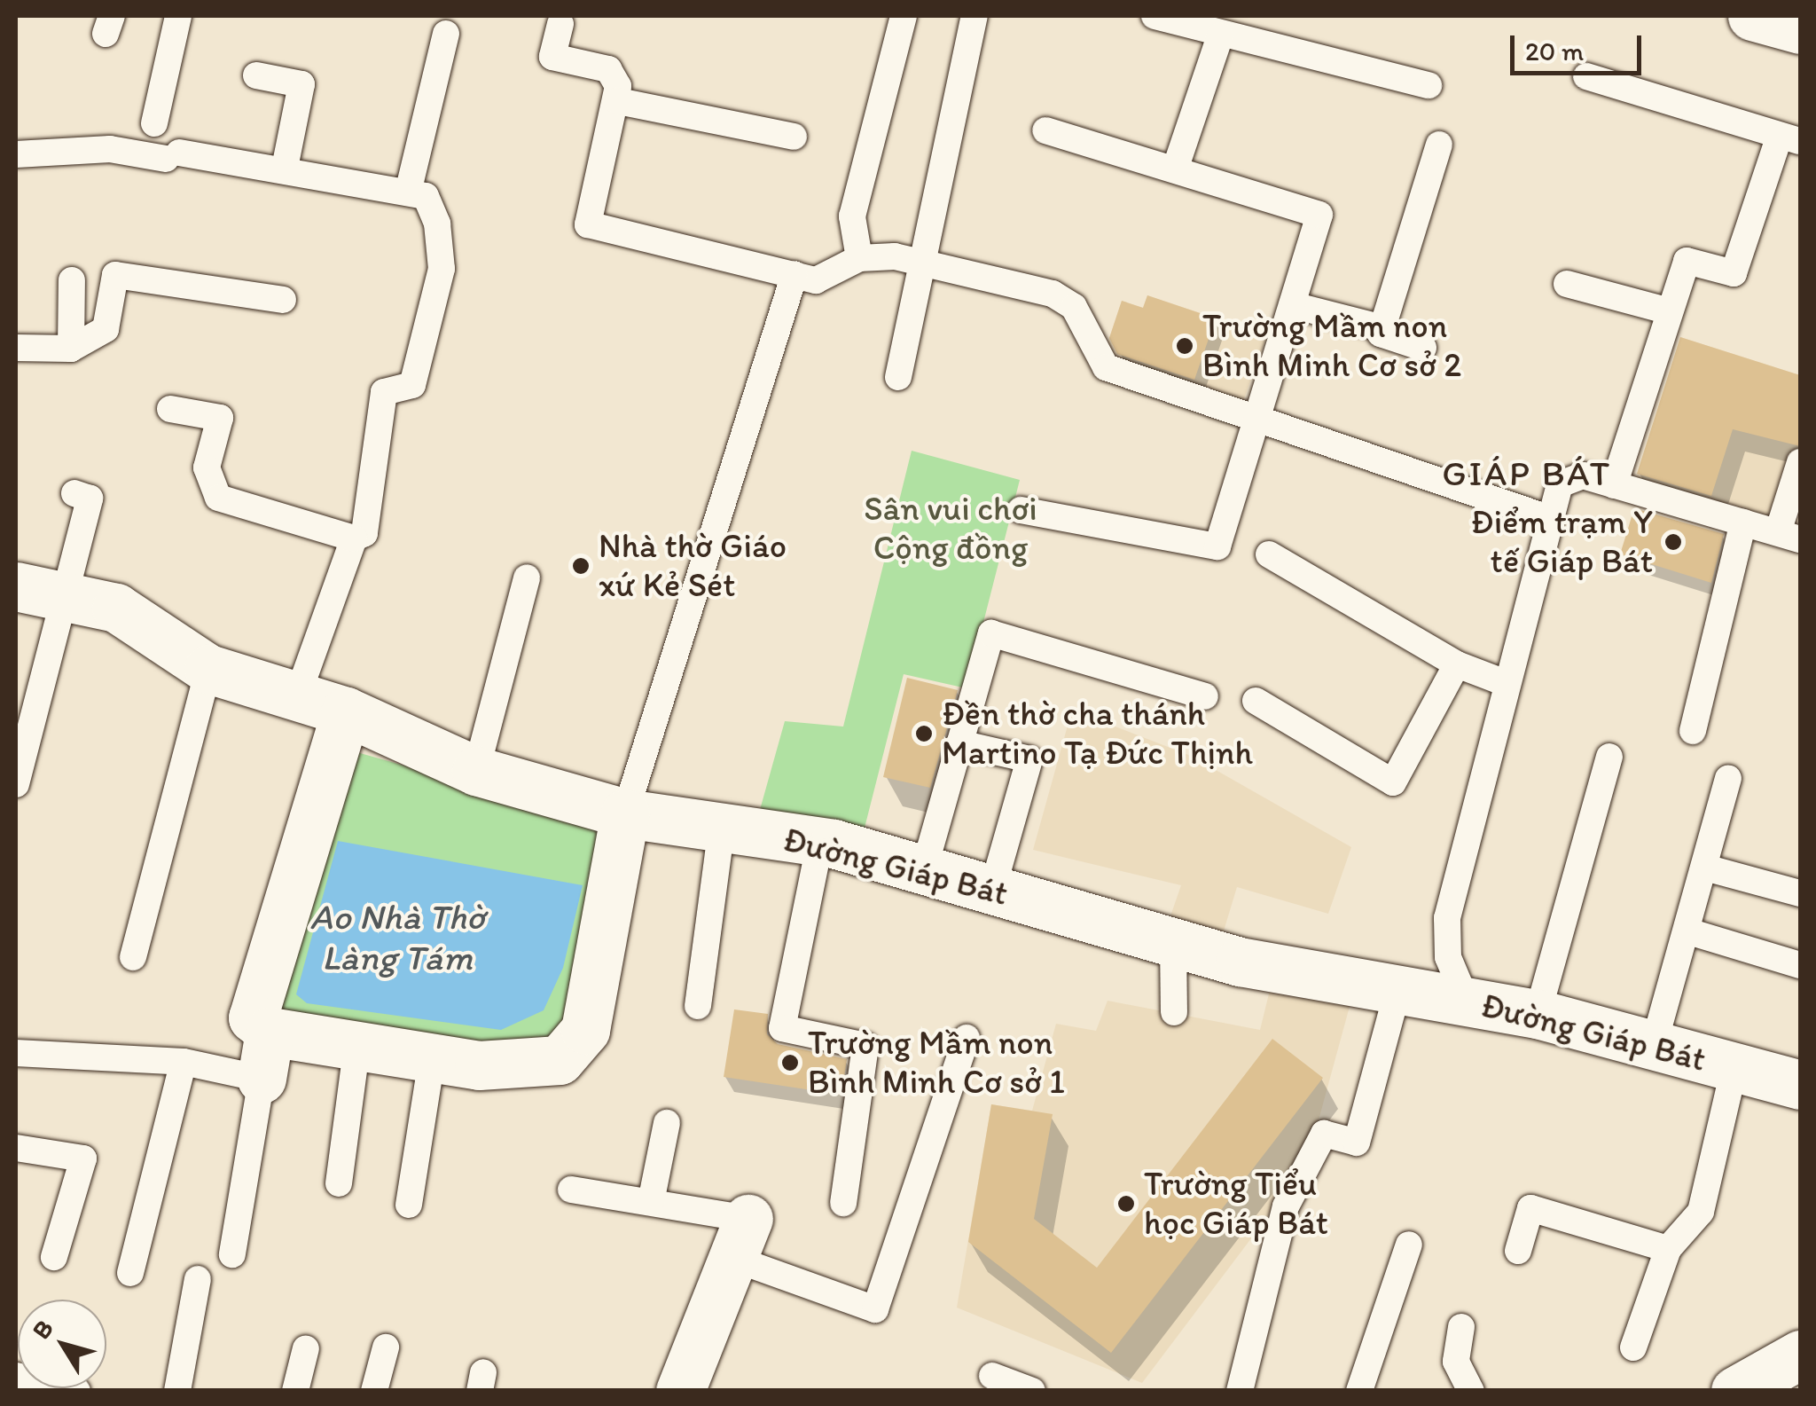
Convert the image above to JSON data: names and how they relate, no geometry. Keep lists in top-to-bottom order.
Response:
{
  "streets": {
    "street": ["Đường Giáp Bát"]
  },
  "districts": ["GIÁP BÁT"],
  "water": ["Ao Nhà Thờ Làng Tám"],
  "parks": ["Sân vui chơi Cộng đồng"],
  "places": [
    "Trường Mầm non Bình Minh Cơ sở 2",
    "Điểm trạm Y tế Giáp Bát",
    "Nhà thờ Giáo xứ Kẻ Sét",
    "Đền thờ cha thánh Martino Tạ Đức Thịnh",
    "Trường Mầm non Bình Minh Cơ sở 1",
    "Trường Tiểu học Giáp Bát"
  ],
  "scale_bar": "20 m",
  "north": "top left"
}
